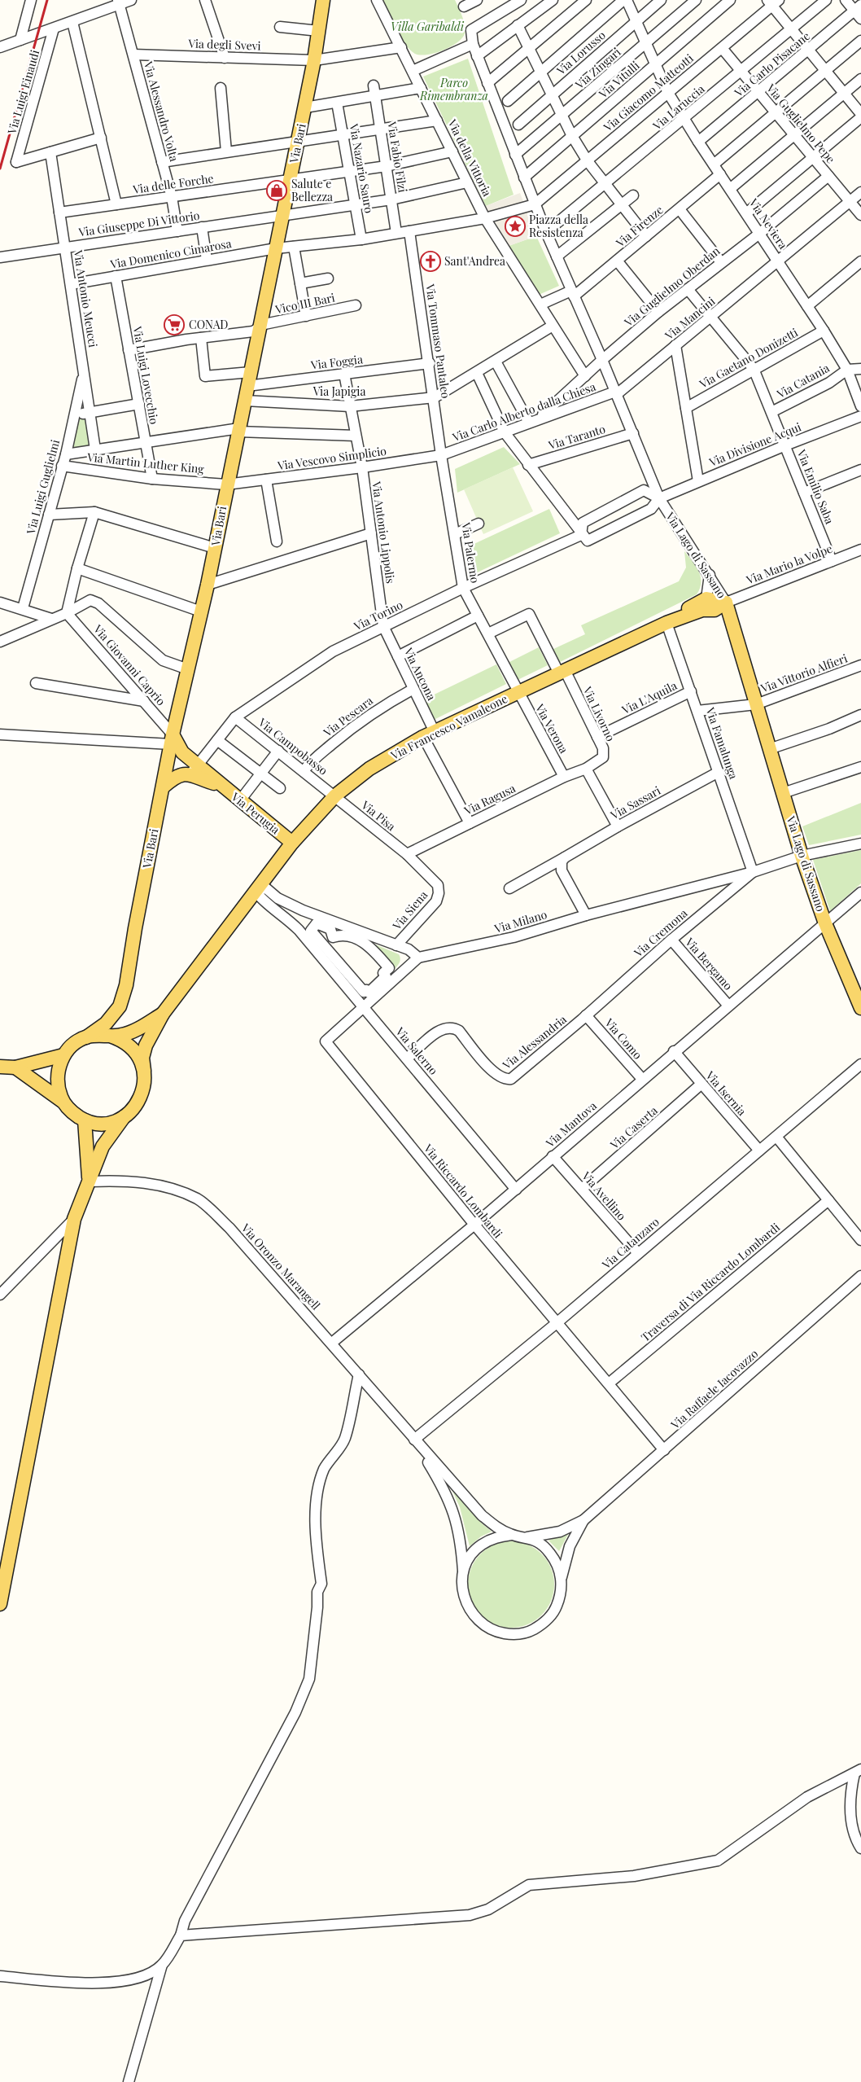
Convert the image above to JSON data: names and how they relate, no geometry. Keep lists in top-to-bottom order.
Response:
{
  "streets": {
    "main road": [
      "Via Bari",
      "Via Lago di Sassano",
      "Via Francesco Vamaleone",
      "Via Perugia"
    ],
    "street": [
      "Via degli Svevi",
      "Via Lorusso",
      "Via Carlo Pisacane",
      "Via Zingari",
      "Via Vitulli",
      "Via Luigi Einaudi",
      "Via Giacomo Matteotti",
      "Via Laruccia",
      "Via Alessandro Volta",
      "Via Guglielmo Pepe",
      "Via Fabio Filzi",
      "Via della Vittoria",
      "Via Nazario Sauro",
      "Via delle Forche",
      "Via Giuseppe Di Vittorio",
      "Via Neviera",
      "Via Firenze",
      "Via Domenico Cimarosa",
      "Via Guglielmo Oberdan",
      "Via Antonio Meucci",
      "Vico III Bari",
      "Via Mancini",
      "Via Tommaso Pantaleo",
      "Via Gaetano Donizetti",
      "Via Foggia",
      "Via Luigi Lovecchio",
      "Via Catania",
      "Via Japigia",
      "Via Carlo Alberto dalla Chiesa",
      "Via Taranto",
      "Via Divisione Acqui",
      "Via Vescovo Simplicio",
      "Via Martin Luther King",
      "Via Luigi Guglielmi",
      "Via Emilio Saba",
      "Via Antonio Lippolis",
      "Via Palermo",
      "Via Mario la Volpe",
      "Via Torino",
      "Via Giovanni Caprio",
      "Via Vittorio Alfieri",
      "Via Ancona",
      "Via L'Aquila",
      "Via Livorno",
      "Via Pescara",
      "Via Verona",
      "Via Famalunga",
      "Via Campobasso",
      "Via Ragusa",
      "Via Sassari",
      "Via Pisa",
      "Via Siena",
      "Via Milano",
      "Via Cremona",
      "Via Bergamo",
      "Via Como",
      "Via Alessandria",
      "Via Salerno",
      "Via Isernia",
      "Via Mantova",
      "Via Caserta",
      "Via Riccardo Lombardi",
      "Via Avellino",
      "Via Catanzaro",
      "Via Oronzo Marangell",
      "Traversa di Via Riccardo Lombardi",
      "Via Raffaele Iacovazzo"
    ]
  },
  "crossings": [
    ["Via degli Svevi", "Via Alessandro Volta"],
    ["Via degli Svevi", "Via Bari"],
    ["Via degli Svevi", "Via della Vittoria"],
    ["Via Lorusso", "Via Neviera"],
    ["Via Lorusso", "Via Lago di Sassano"],
    ["Via Carlo Pisacane", "Via Guglielmo Pepe"],
    ["Via Carlo Pisacane", "Via Neviera"],
    ["Via Zingari", "Via Neviera"],
    ["Via Zingari", "Via Lago di Sassano"],
    ["Via Vitulli", "Via Neviera"],
    ["Via Vitulli", "Via Lago di Sassano"],
    ["Via Luigi Einaudi", "Via Antonio Meucci"],
    ["Via Giacomo Matteotti", "Via Guglielmo Pepe"],
    ["Via Giacomo Matteotti", "Via Neviera"],
    ["Via Giacomo Matteotti", "Via Lago di Sassano"],
    ["Via Laruccia", "Via Guglielmo Pepe"],
    ["Via Laruccia", "Via Neviera"],
    ["Via Laruccia", "Via Lago di Sassano"],
    ["Via Alessandro Volta", "Via delle Forche"],
    ["Via Alessandro Volta", "Via Giuseppe Di Vittorio"],
    ["Via Guglielmo Pepe", "Via Guglielmo Oberdan"],
    ["Via Guglielmo Pepe", "Via Mancini"],
    ["Via Bari", "Via delle Forche"],
    ["Via Bari", "Via Giuseppe Di Vittorio"],
    ["Via Bari", "Via Domenico Cimarosa"],
    ["Via Bari", "Vico III Bari"],
    ["Via Bari", "Via Foggia"],
    ["Via Bari", "Via Japigia"],
    ["Via Bari", "Via Vescovo Simplicio"],
    ["Via Bari", "Via Martin Luther King"],
    ["Via Bari", "Via Giovanni Caprio"],
    ["Via Bari", "Via Francesco Vamaleone"],
    ["Via Bari", "Via Perugia"],
    ["Via Fabio Filzi", "Via delle Forche"],
    ["Via Fabio Filzi", "Via Giuseppe Di Vittorio"],
    ["Via Fabio Filzi", "Via Domenico Cimarosa"],
    ["Via della Vittoria", "Via delle Forche"],
    ["Via della Vittoria", "Via Giuseppe Di Vittorio"],
    ["Via della Vittoria", "Via Firenze"],
    ["Via della Vittoria", "Via Domenico Cimarosa"],
    ["Via della Vittoria", "Via Guglielmo Oberdan"],
    ["Via Nazario Sauro", "Via delle Forche"],
    ["Via Nazario Sauro", "Via Giuseppe Di Vittorio"],
    ["Via Nazario Sauro", "Via Domenico Cimarosa"],
    ["Via delle Forche", "Via Antonio Meucci"],
    ["Via Giuseppe Di Vittorio", "Via Antonio Meucci"],
    ["Via Neviera", "Via Firenze"],
    ["Via Neviera", "Via Guglielmo Oberdan"],
    ["Via Neviera", "Via Mancini"],
    ["Via Neviera", "Via Gaetano Donizetti"],
    ["Via Neviera", "Via Catania"],
    ["Via Firenze", "Via Lago di Sassano"],
    ["Via Domenico Cimarosa", "Via Antonio Meucci"],
    ["Via Domenico Cimarosa", "Via Tommaso Pantaleo"],
    ["Via Domenico Cimarosa", "Via Luigi Lovecchio"],
    ["Via Guglielmo Oberdan", "Via Carlo Alberto dalla Chiesa"],
    ["Via Guglielmo Oberdan", "Via Emilio Saba"],
    ["Via Guglielmo Oberdan", "Via Lago di Sassano"],
    ["Via Antonio Meucci", "Via Luigi Guglielmi"],
    ["Vico III Bari", "Via Luigi Lovecchio"],
    ["Via Mancini", "Via Carlo Alberto dalla Chiesa"],
    ["Via Mancini", "Via Emilio Saba"],
    ["Via Mancini", "Via Lago di Sassano"],
    ["Via Tommaso Pantaleo", "Via Foggia"],
    ["Via Tommaso Pantaleo", "Via Japigia"],
    ["Via Tommaso Pantaleo", "Via Carlo Alberto dalla Chiesa"],
    ["Via Tommaso Pantaleo", "Via Vescovo Simplicio"],
    ["Via Tommaso Pantaleo", "Via Palermo"],
    ["Via Gaetano Donizetti", "Via Emilio Saba"],
    ["Via Foggia", "Via Antonio Lippolis"],
    ["Via Luigi Lovecchio", "Via Martin Luther King"],
    ["Via Catania", "Via Emilio Saba"],
    ["Via Japigia", "Via Antonio Lippolis"],
    ["Via Carlo Alberto dalla Chiesa", "Via Vescovo Simplicio"],
    ["Via Carlo Alberto dalla Chiesa", "Via Palermo"],
    ["Via Carlo Alberto dalla Chiesa", "Via Lago di Sassano"],
    ["Via Taranto", "Via Lago di Sassano"],
    ["Via Divisione Acqui", "Via Emilio Saba"],
    ["Via Divisione Acqui", "Via Lago di Sassano"],
    ["Via Vescovo Simplicio", "Via Martin Luther King"],
    ["Via Vescovo Simplicio", "Via Antonio Lippolis"],
    ["Via Vescovo Simplicio", "Via Palermo"],
    ["Via Martin Luther King", "Via Luigi Guglielmi"],
    ["Via Emilio Saba", "Via Mario la Volpe"],
    ["Via Antonio Lippolis", "Via Torino"],
    ["Via Antonio Lippolis", "Via Ancona"],
    ["Via Palermo", "Via Torino"],
    ["Via Palermo", "Via Livorno"],
    ["Via Palermo", "Via Francesco Vamaleone"],
    ["Via Palermo", "Via Verona"],
    ["Via Lago di Sassano", "Via Mario la Volpe"],
    ["Via Lago di Sassano", "Via Vittorio Alfieri"],
    ["Via Lago di Sassano", "Via Milano"],
    ["Via Lago di Sassano", "Via Mantova"],
    ["Via Torino", "Via Ancona"],
    ["Via Torino", "Via Campobasso"],
    ["Via Torino", "Via Perugia"],
    ["Via Giovanni Caprio", "Via Perugia"],
    ["Via Vittorio Alfieri", "Via Famalunga"],
    ["Via Ancona", "Via Pescara"],
    ["Via Ancona", "Via Francesco Vamaleone"],
    ["Via Ancona", "Via Ragusa"],
    ["Via L'Aquila", "Via Livorno"],
    ["Via L'Aquila", "Via Famalunga"],
    ["Via Livorno", "Via Francesco Vamaleone"],
    ["Via Livorno", "Via Ragusa"],
    ["Via Pescara", "Via Campobasso"],
    ["Via Francesco Vamaleone", "Via Verona"],
    ["Via Francesco Vamaleone", "Via Famalunga"],
    ["Via Francesco Vamaleone", "Via Campobasso"],
    ["Via Francesco Vamaleone", "Via Perugia"],
    ["Via Francesco Vamaleone", "Via Pisa"],
    ["Via Francesco Vamaleone", "Via Salerno"],
    ["Via Verona", "Via Ragusa"],
    ["Via Famalunga", "Via Sassari"],
    ["Via Famalunga", "Via Milano"],
    ["Via Famalunga", "Via Cremona"],
    ["Via Campobasso", "Via Pisa"],
    ["Via Ragusa", "Via Pisa"],
    ["Via Ragusa", "Via Siena"],
    ["Via Pisa", "Via Siena"],
    ["Via Milano", "Via Cremona"],
    ["Via Milano", "Via Riccardo Lombardi"],
    ["Via Cremona", "Via Bergamo"],
    ["Via Cremona", "Via Como"],
    ["Via Cremona", "Via Alessandria"],
    ["Via Bergamo", "Via Mantova"],
    ["Via Como", "Via Alessandria"],
    ["Via Como", "Via Mantova"],
    ["Via Alessandria", "Via Salerno"],
    ["Via Salerno", "Via Mantova"],
    ["Via Salerno", "Via Riccardo Lombardi"],
    ["Via Isernia", "Via Mantova"],
    ["Via Isernia", "Via Caserta"],
    ["Via Isernia", "Via Catanzaro"],
    ["Via Mantova", "Via Riccardo Lombardi"],
    ["Via Mantova", "Via Avellino"],
    ["Via Mantova", "Via Oronzo Marangell"],
    ["Via Caserta", "Via Avellino"],
    ["Via Riccardo Lombardi", "Via Catanzaro"],
    ["Via Riccardo Lombardi", "Traversa di Via Riccardo Lombardi"],
    ["Via Riccardo Lombardi", "Via Raffaele Iacovazzo"],
    ["Via Avellino", "Via Catanzaro"],
    ["Via Catanzaro", "Via Oronzo Marangell"]
  ],
  "parks": ["Villa Garibaldi", "Parco Rimembranza"],
  "places": {
    "shop": ["Salute e Bellezza"],
    "place": ["Piazza della Resistenza"],
    "church": ["Sant'Andrea"],
    "supermarket": ["CONAD"]
  }
}
